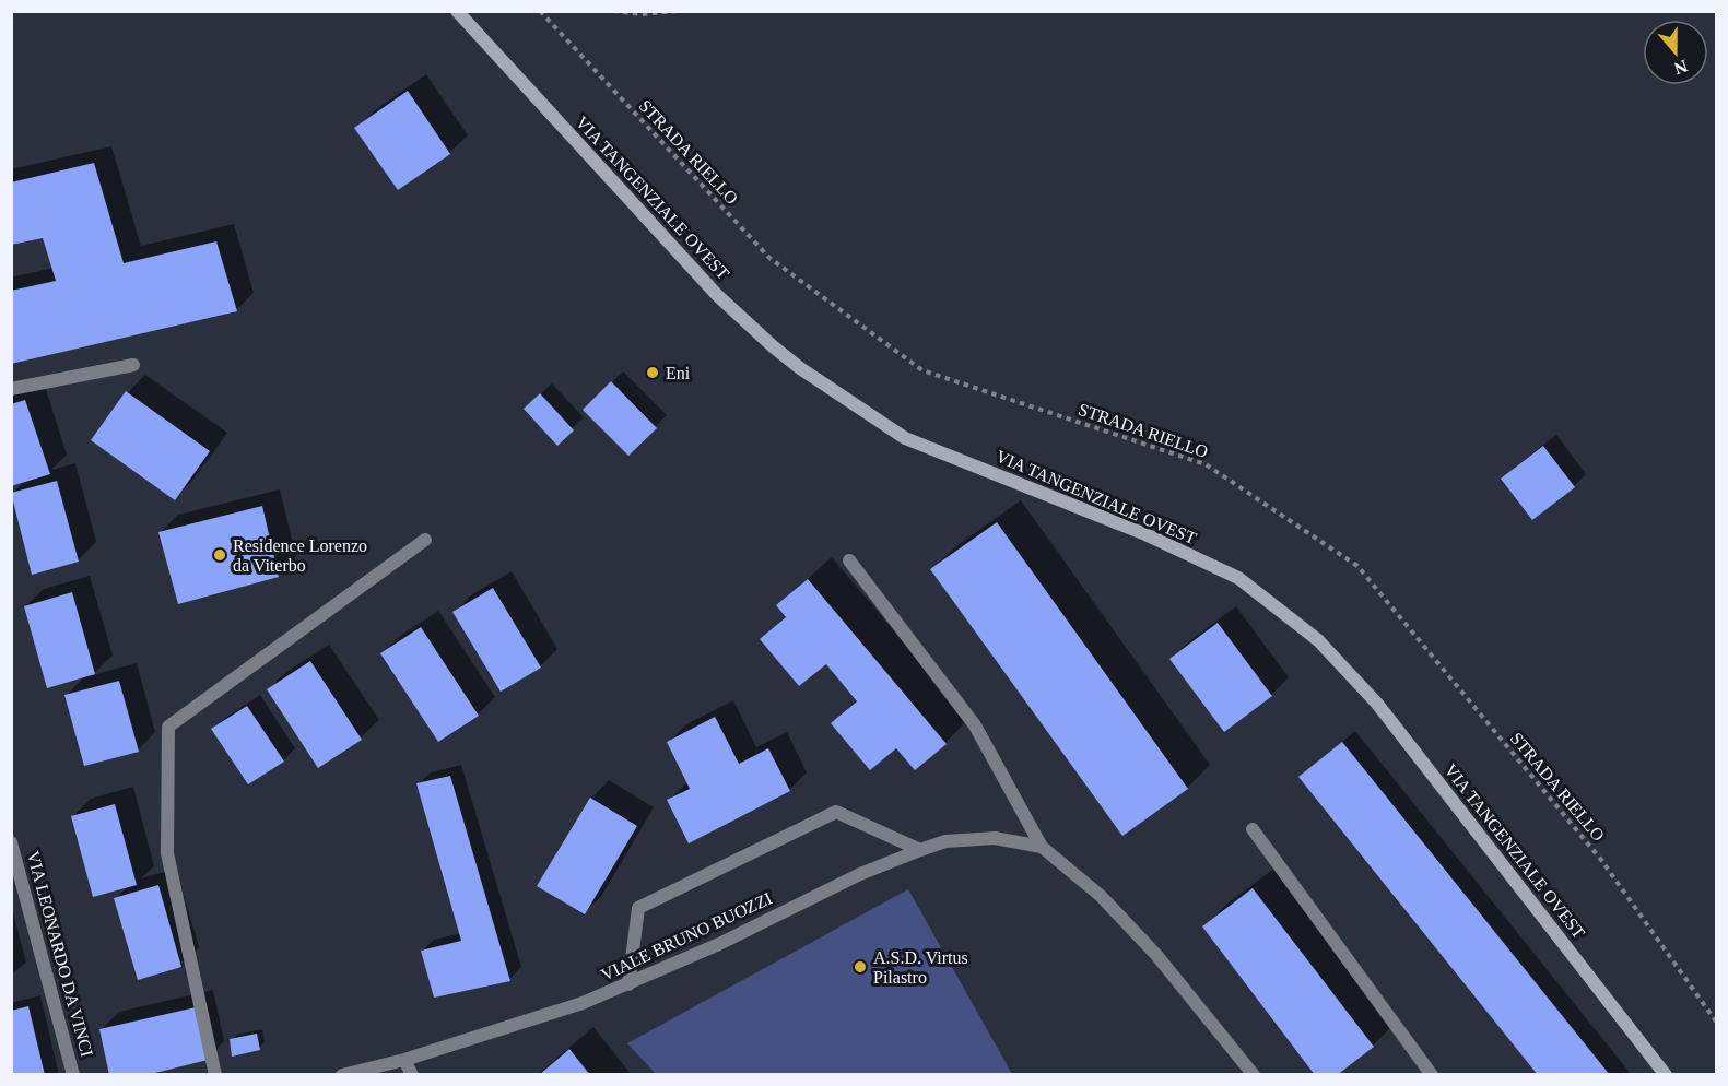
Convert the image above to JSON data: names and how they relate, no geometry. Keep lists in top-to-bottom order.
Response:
{
  "streets": {
    "main road": ["VIA TANGENZIALE OVEST"],
    "street": ["VIALE BRUNO BUOZZI", "VIA LEONARDO DA VINCI"],
    "path": ["STRADA RIELLO"]
  },
  "places": ["Eni", "Residence Lorenzo da Viterbo", "A.S.D. Virtus Pilastro"],
  "north": "bottom"
}
